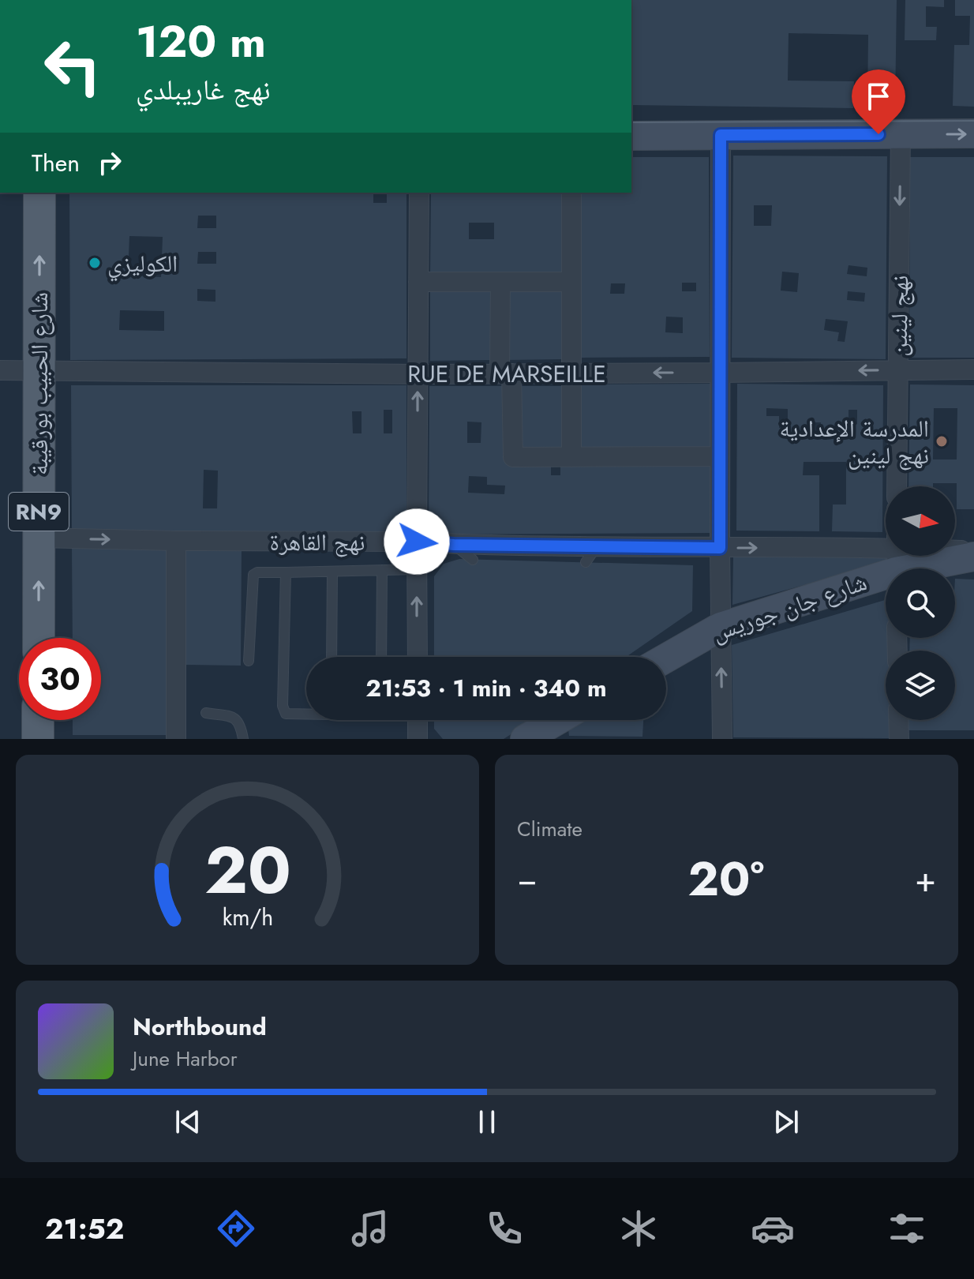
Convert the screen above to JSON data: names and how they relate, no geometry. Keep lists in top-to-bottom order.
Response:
{
  "streets": {
    "main road": ["شارع الحبيب بورقيبة", "RN9", "شارع جان جوريس"],
    "street": ["نهج لينين", "RUE DE MARSEILLE", "نهج القاهرة"]
  },
  "crossings": [
    ["نهج لينين", "RUE DE MARSEILLE"],
    ["RUE DE MARSEILLE", "شارع الحبيب بورقيبة"],
    ["شارع الحبيب بورقيبة", "نهج القاهرة"],
    ["نهج القاهرة", "شارع جان جوريس"]
  ],
  "one_way": ["نهج لينين", "شارع الحبيب بورقيبة"],
  "places": ["الكوليزي", "المدرسة الإعدادية نهج لينين"],
  "north": "right",
  "page": {
    "turn": ["120 m", "نهج غاريبلدي"],
    "then": "Then",
    "limit": "30",
    "trip": "21:53 · 1 min · 340 m",
    "tile": "Climate",
    "heat": ["−", "20°", "+"],
    "song": ["Northbound", "June Harbor"],
    "tabs": "21:52",
    "gauge": ["20", "km/h"]
  }
}
